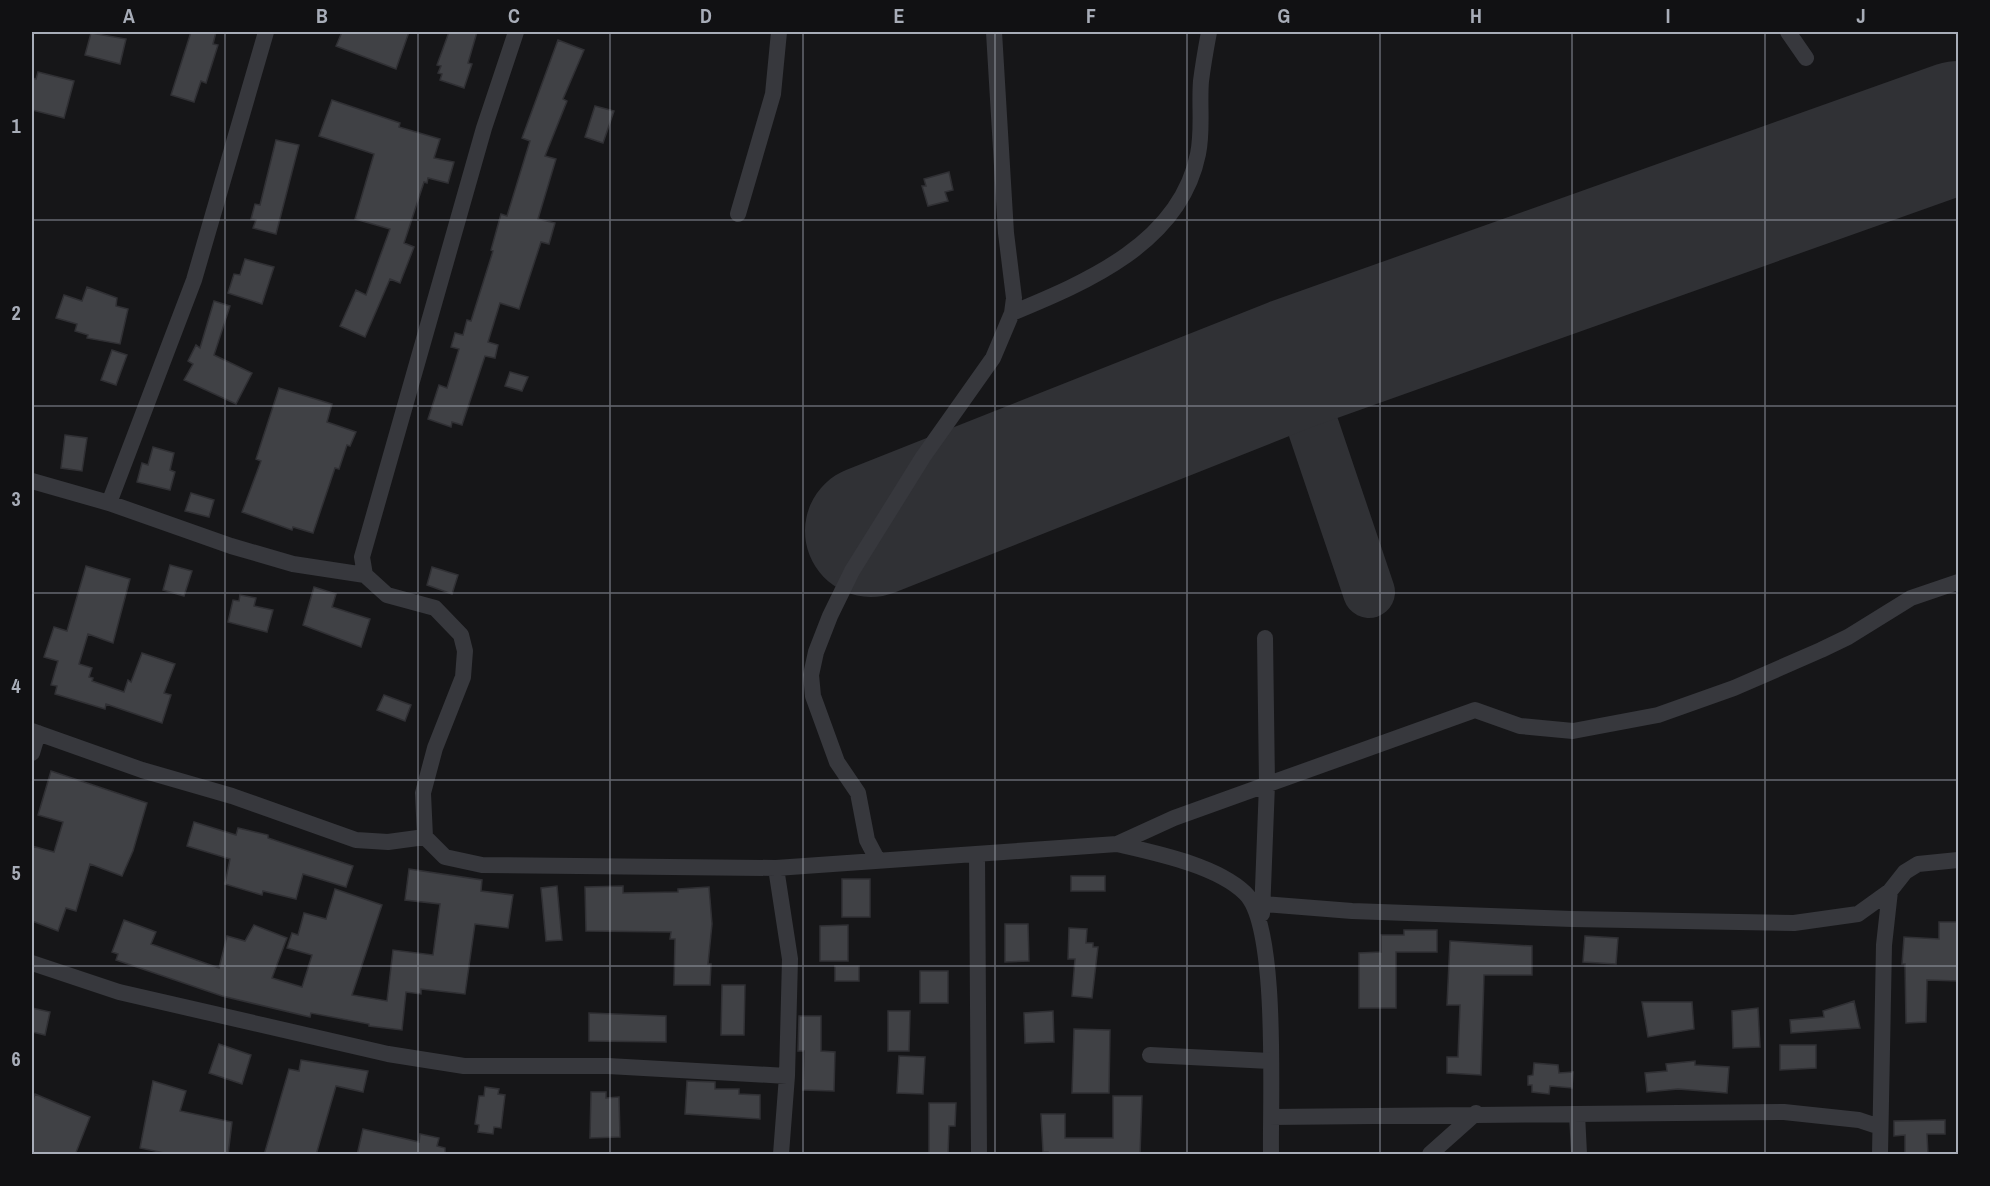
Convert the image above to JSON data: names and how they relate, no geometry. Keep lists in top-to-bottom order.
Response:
{
  "grid": {
    "columns": [
      "A",
      "B",
      "C",
      "D",
      "E",
      "F",
      "G",
      "H",
      "I",
      "J"
    ],
    "rows": [
      "1",
      "2",
      "3",
      "4",
      "5",
      "6"
    ]
  }
}
